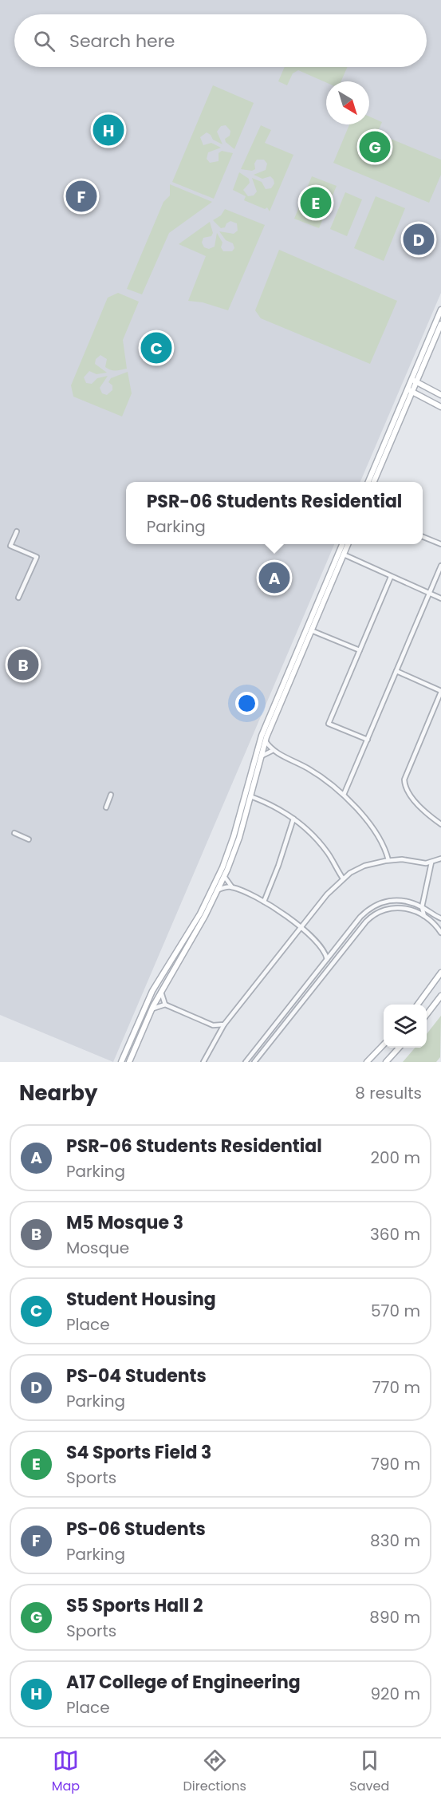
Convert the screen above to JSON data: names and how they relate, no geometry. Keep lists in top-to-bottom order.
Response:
{
  "north": "bottom right",
  "page": {
    "search": "Search here",
    "pins": [
      "H",
      "G",
      "F",
      "E",
      "D",
      "C",
      "A",
      "B"
    ],
    "popup": ["PSR-06 Students Residential", "Parking"],
    "heading": ["Nearby", "8 results"],
    "list": [
      {
        "mark": "A",
        "name": "PSR-06 Students Residential",
        "note": "Parking",
        "value": "200 m"
      },
      {
        "mark": "B",
        "name": "M5 Mosque 3",
        "note": "Mosque",
        "value": "360 m"
      },
      {
        "mark": "C",
        "name": "Student Housing",
        "note": "Place",
        "value": "570 m"
      },
      {
        "mark": "D",
        "name": "PS-04 Students",
        "note": "Parking",
        "value": "770 m"
      },
      {
        "mark": "E",
        "name": "S4 Sports Field 3",
        "note": "Sports",
        "value": "790 m"
      },
      {
        "mark": "F",
        "name": "PS-06 Students",
        "note": "Parking",
        "value": "830 m"
      },
      {
        "mark": "G",
        "name": "S5 Sports Hall 2",
        "note": "Sports",
        "value": "890 m"
      },
      {
        "mark": "H",
        "name": "A17 College of Engineering",
        "note": "Place",
        "value": "920 m"
      }
    ],
    "nav": ["Map", "Directions", "Saved"]
  }
}
